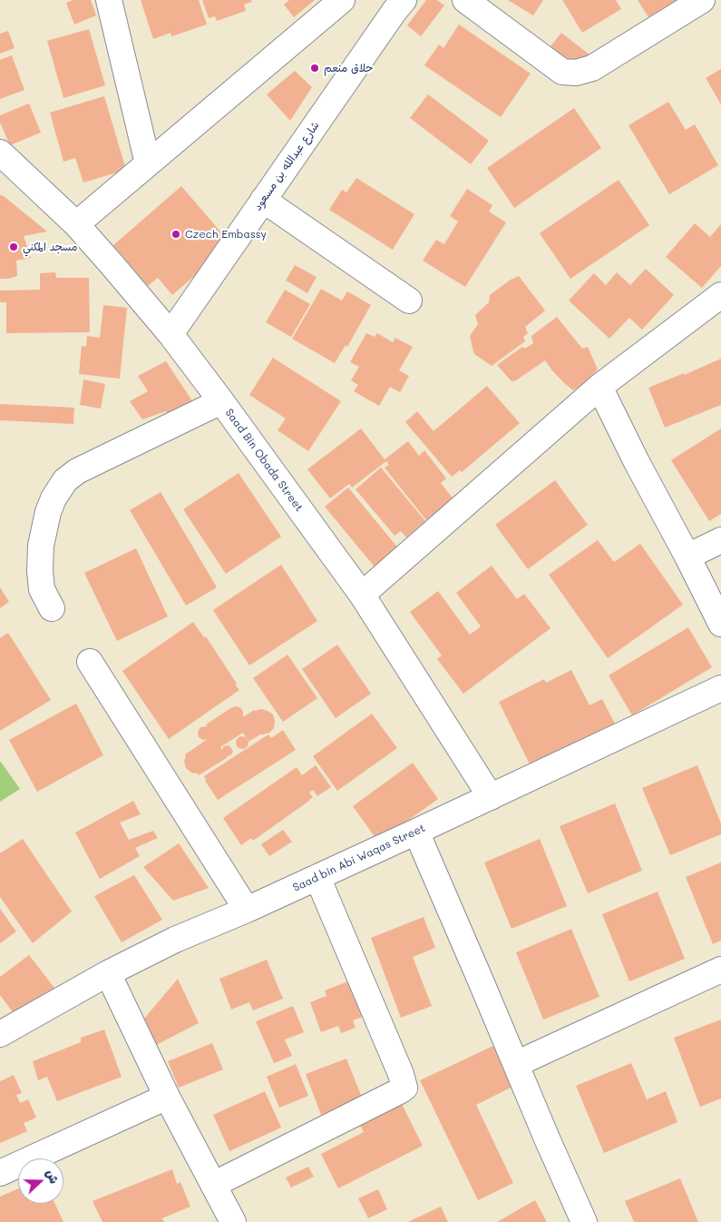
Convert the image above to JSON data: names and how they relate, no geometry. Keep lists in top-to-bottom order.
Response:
{
  "streets": {
    "street": ["شارع عبدالله بن مسعود", "Saad Bin Obada Street", "Saad bin Abi Waqas Street"]
  },
  "crossings": [
    ["شارع عبدالله بن مسعود", "Saad Bin Obada Street"],
    ["Saad Bin Obada Street", "Saad bin Abi Waqas Street"]
  ],
  "places": ["حلاق منعم", "Czech Embassy", "مسجد المكني"],
  "north": "right"
}
